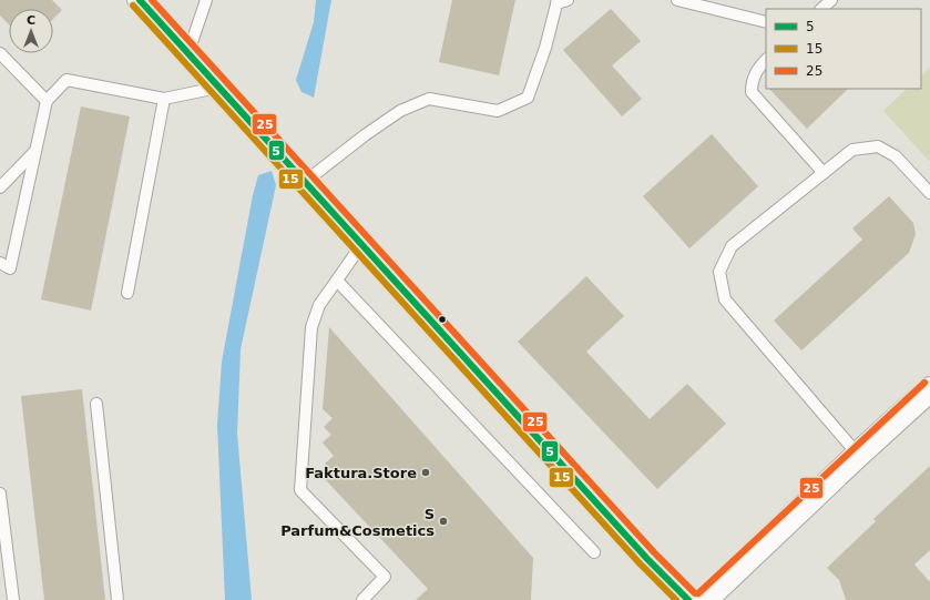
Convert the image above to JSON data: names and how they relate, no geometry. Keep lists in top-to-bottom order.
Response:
{
  "places": ["Faktura.Store", "S Parfum&Cosmetics"],
  "lines": ["transit line 5", "transit line 25", "transit line 15"],
  "legend": ["5", "15", "25"],
  "north": "top"
}
